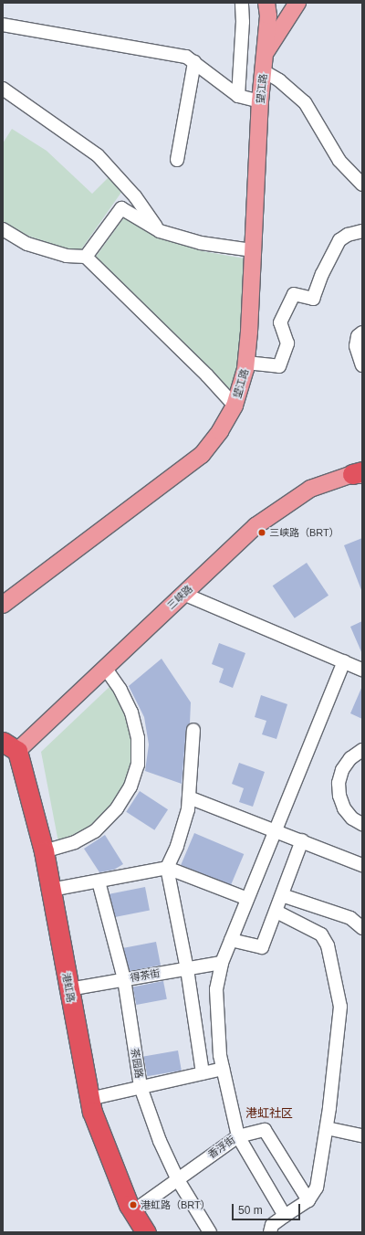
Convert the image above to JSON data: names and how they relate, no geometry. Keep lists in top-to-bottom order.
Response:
{
  "streets": {
    "highway": ["港虹路"],
    "main road": ["望江路", "三峡路"],
    "street": ["得茶街", "茶园路", "香浮街"]
  },
  "crossings": [
    ["三峡路", "港虹路"],
    ["得茶街", "港虹路"],
    ["得茶街", "茶园路"],
    ["港虹路", "香浮街"],
    ["茶园路", "香浮街"]
  ],
  "districts": ["港虹社区"],
  "places": ["三峡路（BRT）", "港虹路（BRT）"],
  "scale_bar": "50 m"
}
